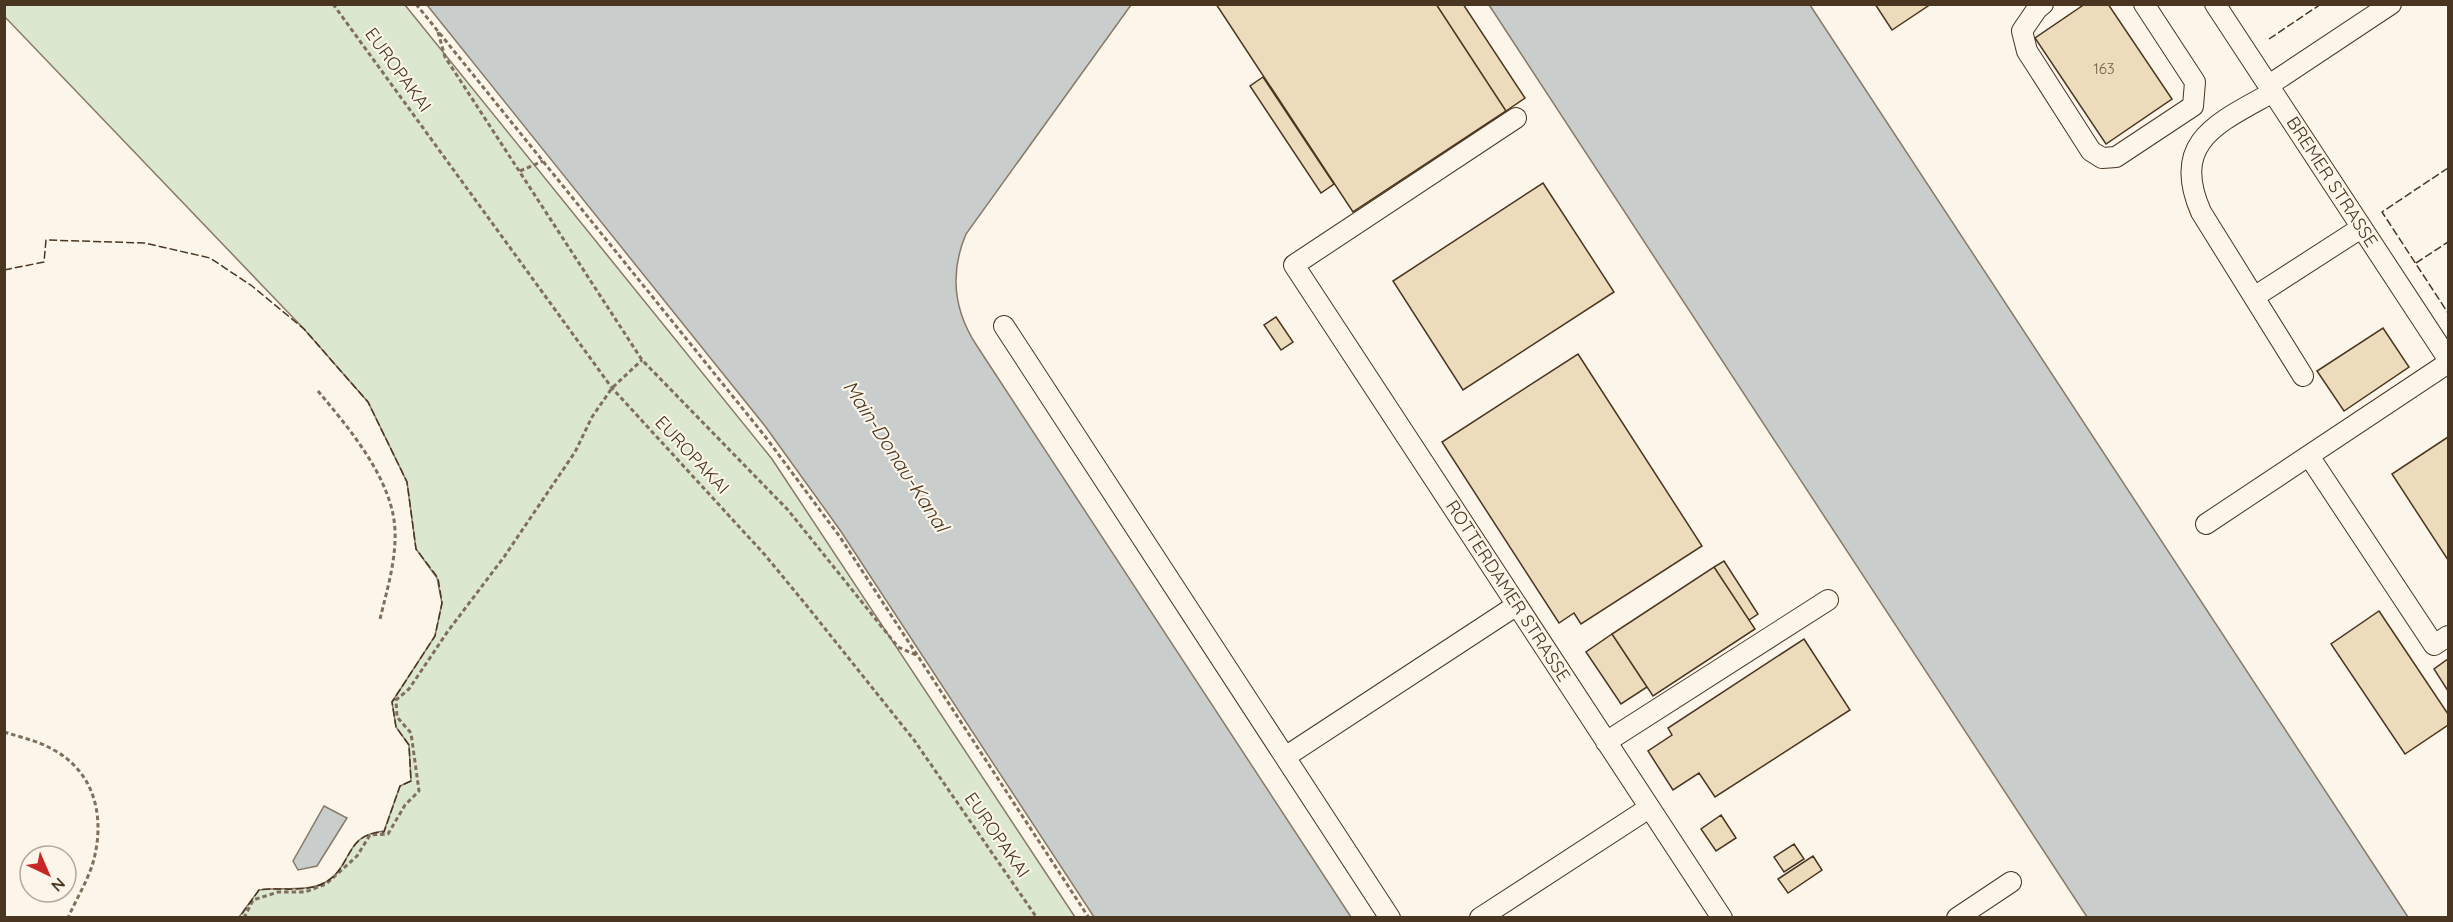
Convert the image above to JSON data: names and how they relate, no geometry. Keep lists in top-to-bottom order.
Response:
{
  "streets": {
    "street": ["BREMER STRASSE", "ROTTERDAMER STRASSE"],
    "path": ["EUROPAKAI"]
  },
  "water": ["Main-Donau-Kanal"],
  "house_numbers": ["163"],
  "north": "bottom right"
}
